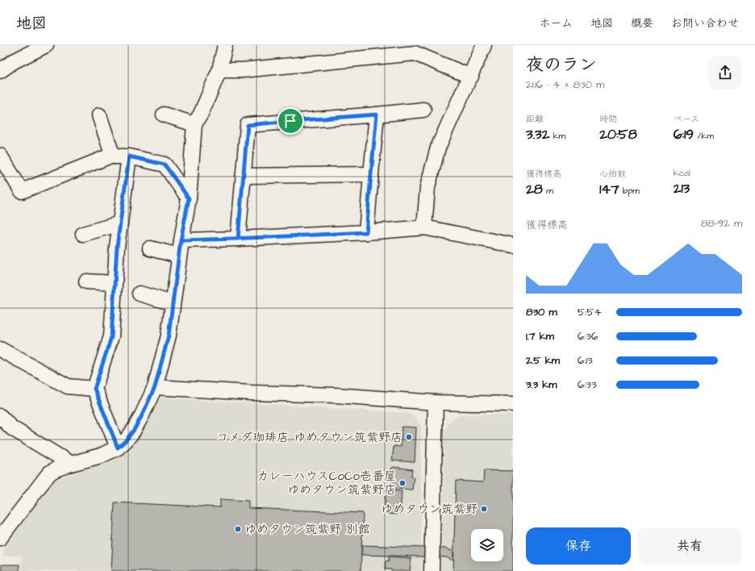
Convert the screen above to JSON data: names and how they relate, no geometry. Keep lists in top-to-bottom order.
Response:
{
  "places": [
    "コメダ珈琲店 ゆめタウン筑紫野店",
    "カレーハウスCoCo壱番屋 ゆめタウン筑紫野店",
    "ゆめタウン筑紫野",
    "ゆめタウン筑紫野 別館"
  ],
  "page": {
    "header": "地図",
    "nav": [
      "ホーム",
      "地図",
      "概要",
      "お問い合わせ"
    ],
    "heading": ["夜のラン", "21:16 · 4 × 830 m"],
    "stats": [
      ["距離", "3.32 km"],
      ["時間", "20:58"],
      ["ペース", "6:19 /km"],
      ["獲得標高", "28 m"],
      ["心拍数", "147 bpm"],
      ["kcal", "213"]
    ],
    "chart": ["獲得標高", "88–92 m"],
    "list": [
      {
        "name": "830 m",
        "note": "5:54"
      },
      {
        "name": "1.7 km",
        "note": "6:36"
      },
      {
        "name": "2.5 km",
        "note": "6:13"
      },
      {
        "name": "3.3 km",
        "note": "6:33"
      }
    ],
    "buttons": ["保存", "共有"]
  }
}
